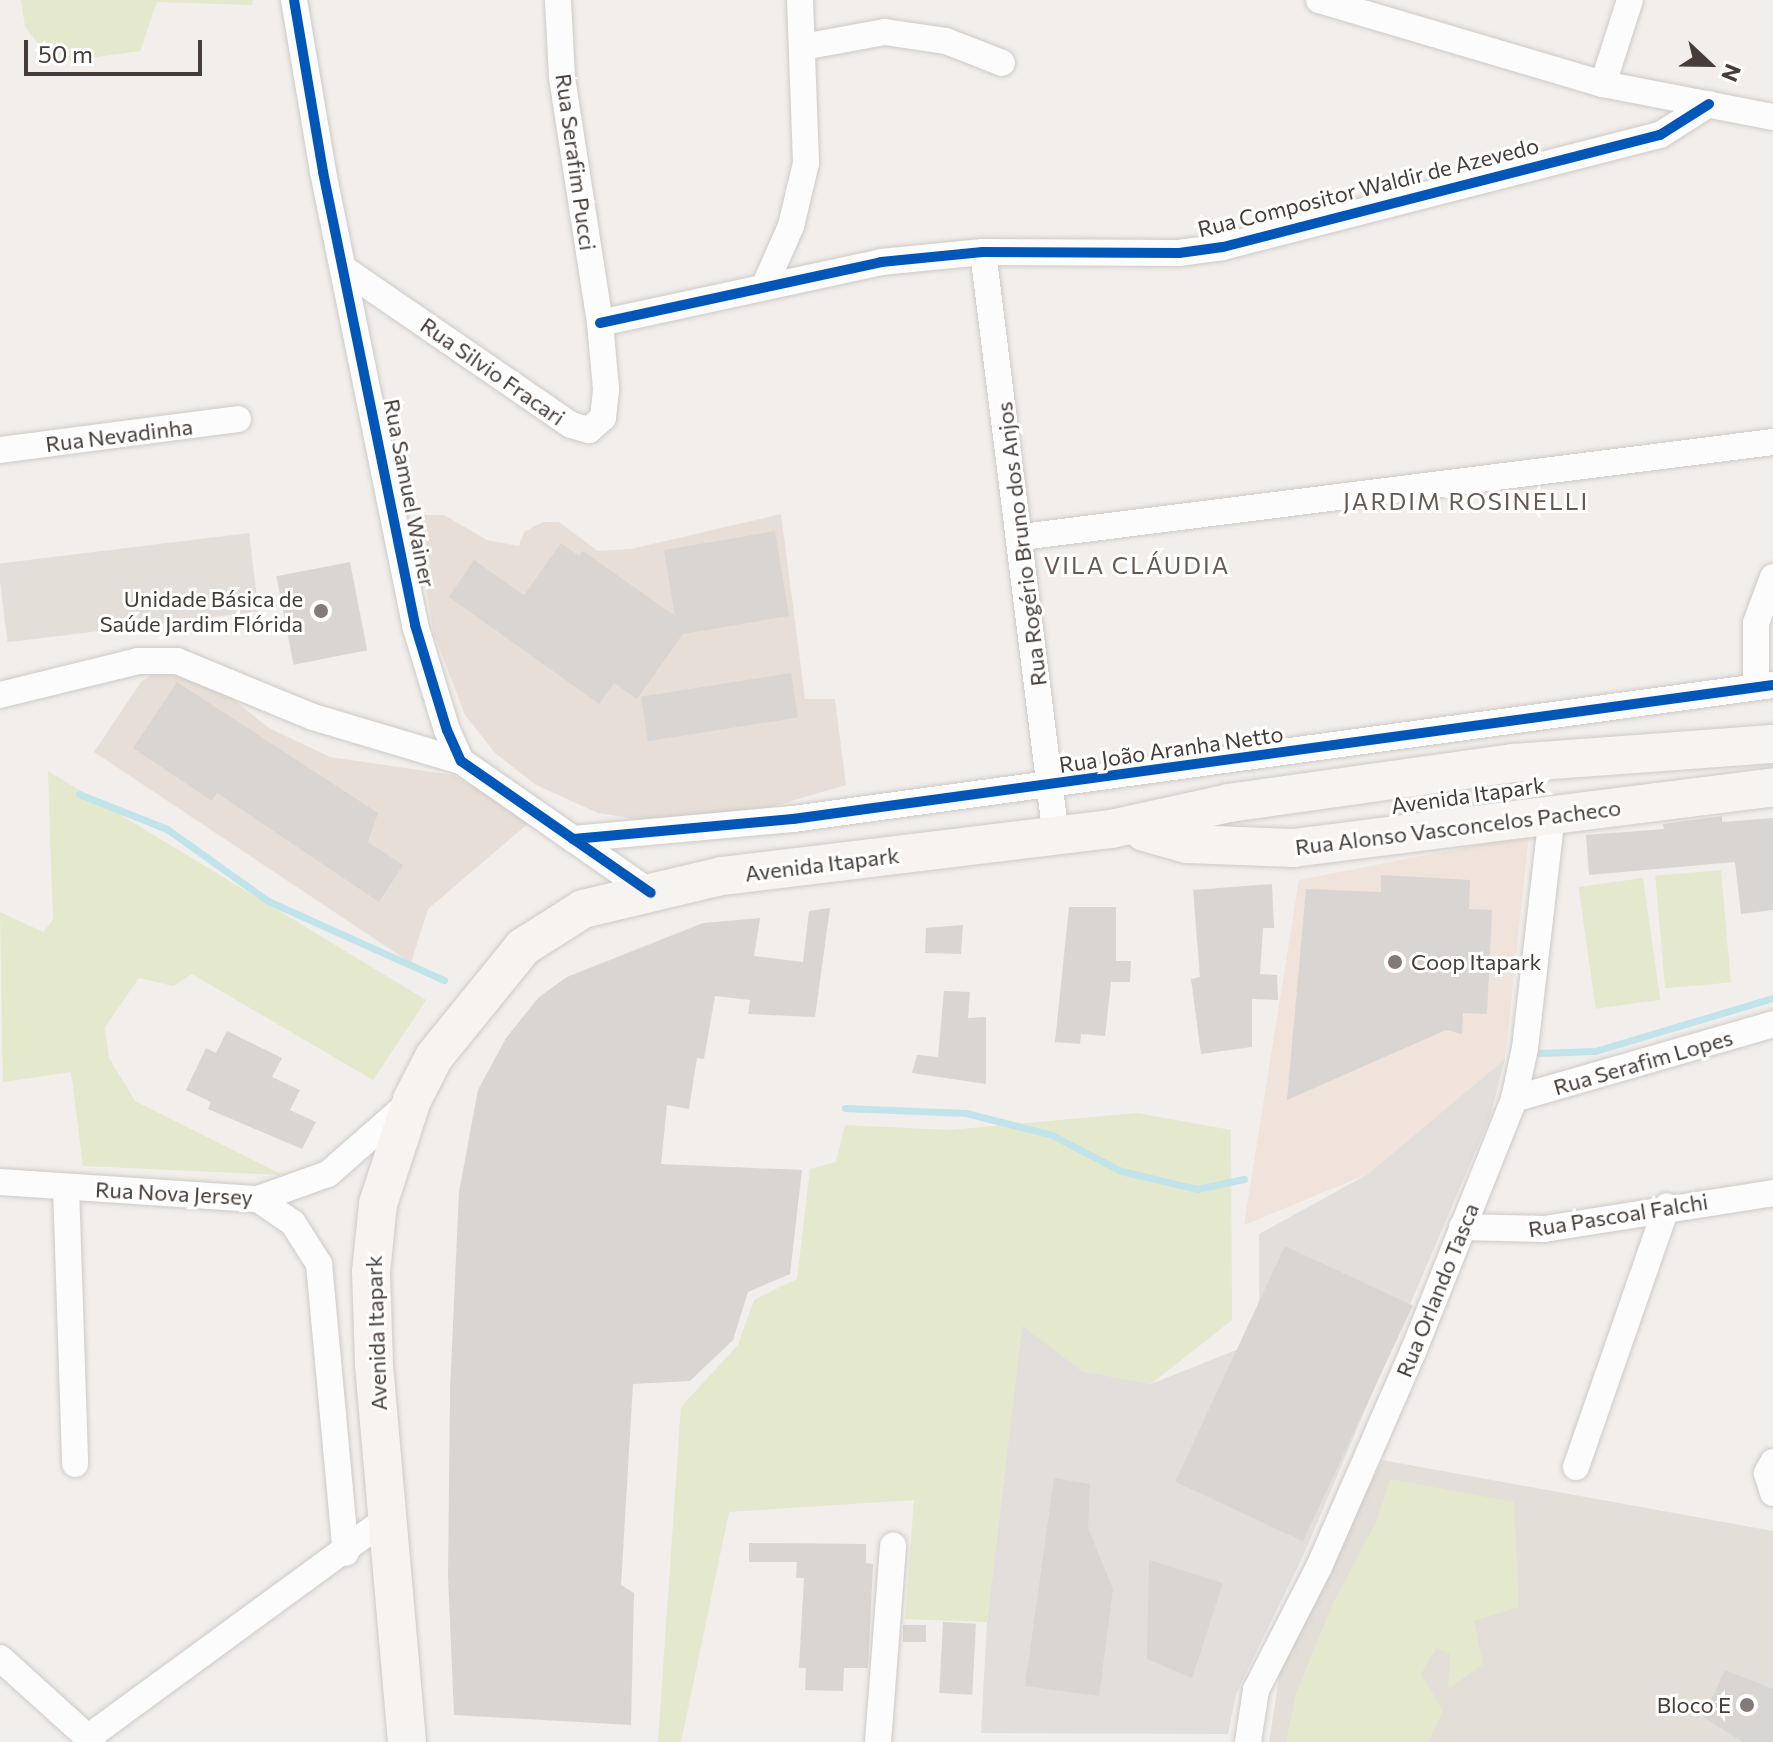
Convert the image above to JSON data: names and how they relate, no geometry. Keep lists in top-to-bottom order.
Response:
{
  "streets": {
    "main road": ["Avenida Itapark", "Rua Alonso Vasconcelos Pacheco"],
    "street": [
      "Rua Serafim Pucci",
      "Rua Compositor Waldir de Azevedo",
      "Rua Silvio Fracari",
      "Rua Nevadinha",
      "Rua Samuel Wainer",
      "Rua Rogério Bruno dos Anjos",
      "Rua João Aranha Netto",
      "Rua Serafim Lopes",
      "Rua Nova Jersey",
      "Rua Pascoal Falchi",
      "Rua Orlando Tasca"
    ]
  },
  "crossings": [
    ["Rua Serafim Pucci", "Rua Compositor Waldir de Azevedo"],
    ["Rua Serafim Pucci", "Rua Silvio Fracari"],
    ["Rua Compositor Waldir de Azevedo", "Rua Silvio Fracari"],
    ["Rua Compositor Waldir de Azevedo", "Rua Rogério Bruno dos Anjos"],
    ["Rua Silvio Fracari", "Rua Samuel Wainer"],
    ["Rua Rogério Bruno dos Anjos", "Rua João Aranha Netto"],
    ["Rua Rogério Bruno dos Anjos", "Avenida Itapark"],
    ["Avenida Itapark", "Rua Alonso Vasconcelos Pacheco"],
    ["Avenida Itapark", "Rua Nova Jersey"],
    ["Rua Alonso Vasconcelos Pacheco", "Rua Orlando Tasca"],
    ["Rua Serafim Lopes", "Rua Orlando Tasca"],
    ["Rua Pascoal Falchi", "Rua Orlando Tasca"]
  ],
  "districts": ["JARDIM ROSINELLI", "VILA CLÁUDIA"],
  "places": ["Unidade Básica de Saúde Jardim Flórida", "Coop Itapark", "Bloco E"],
  "scale_bar": "50 m",
  "north": "right"
}
